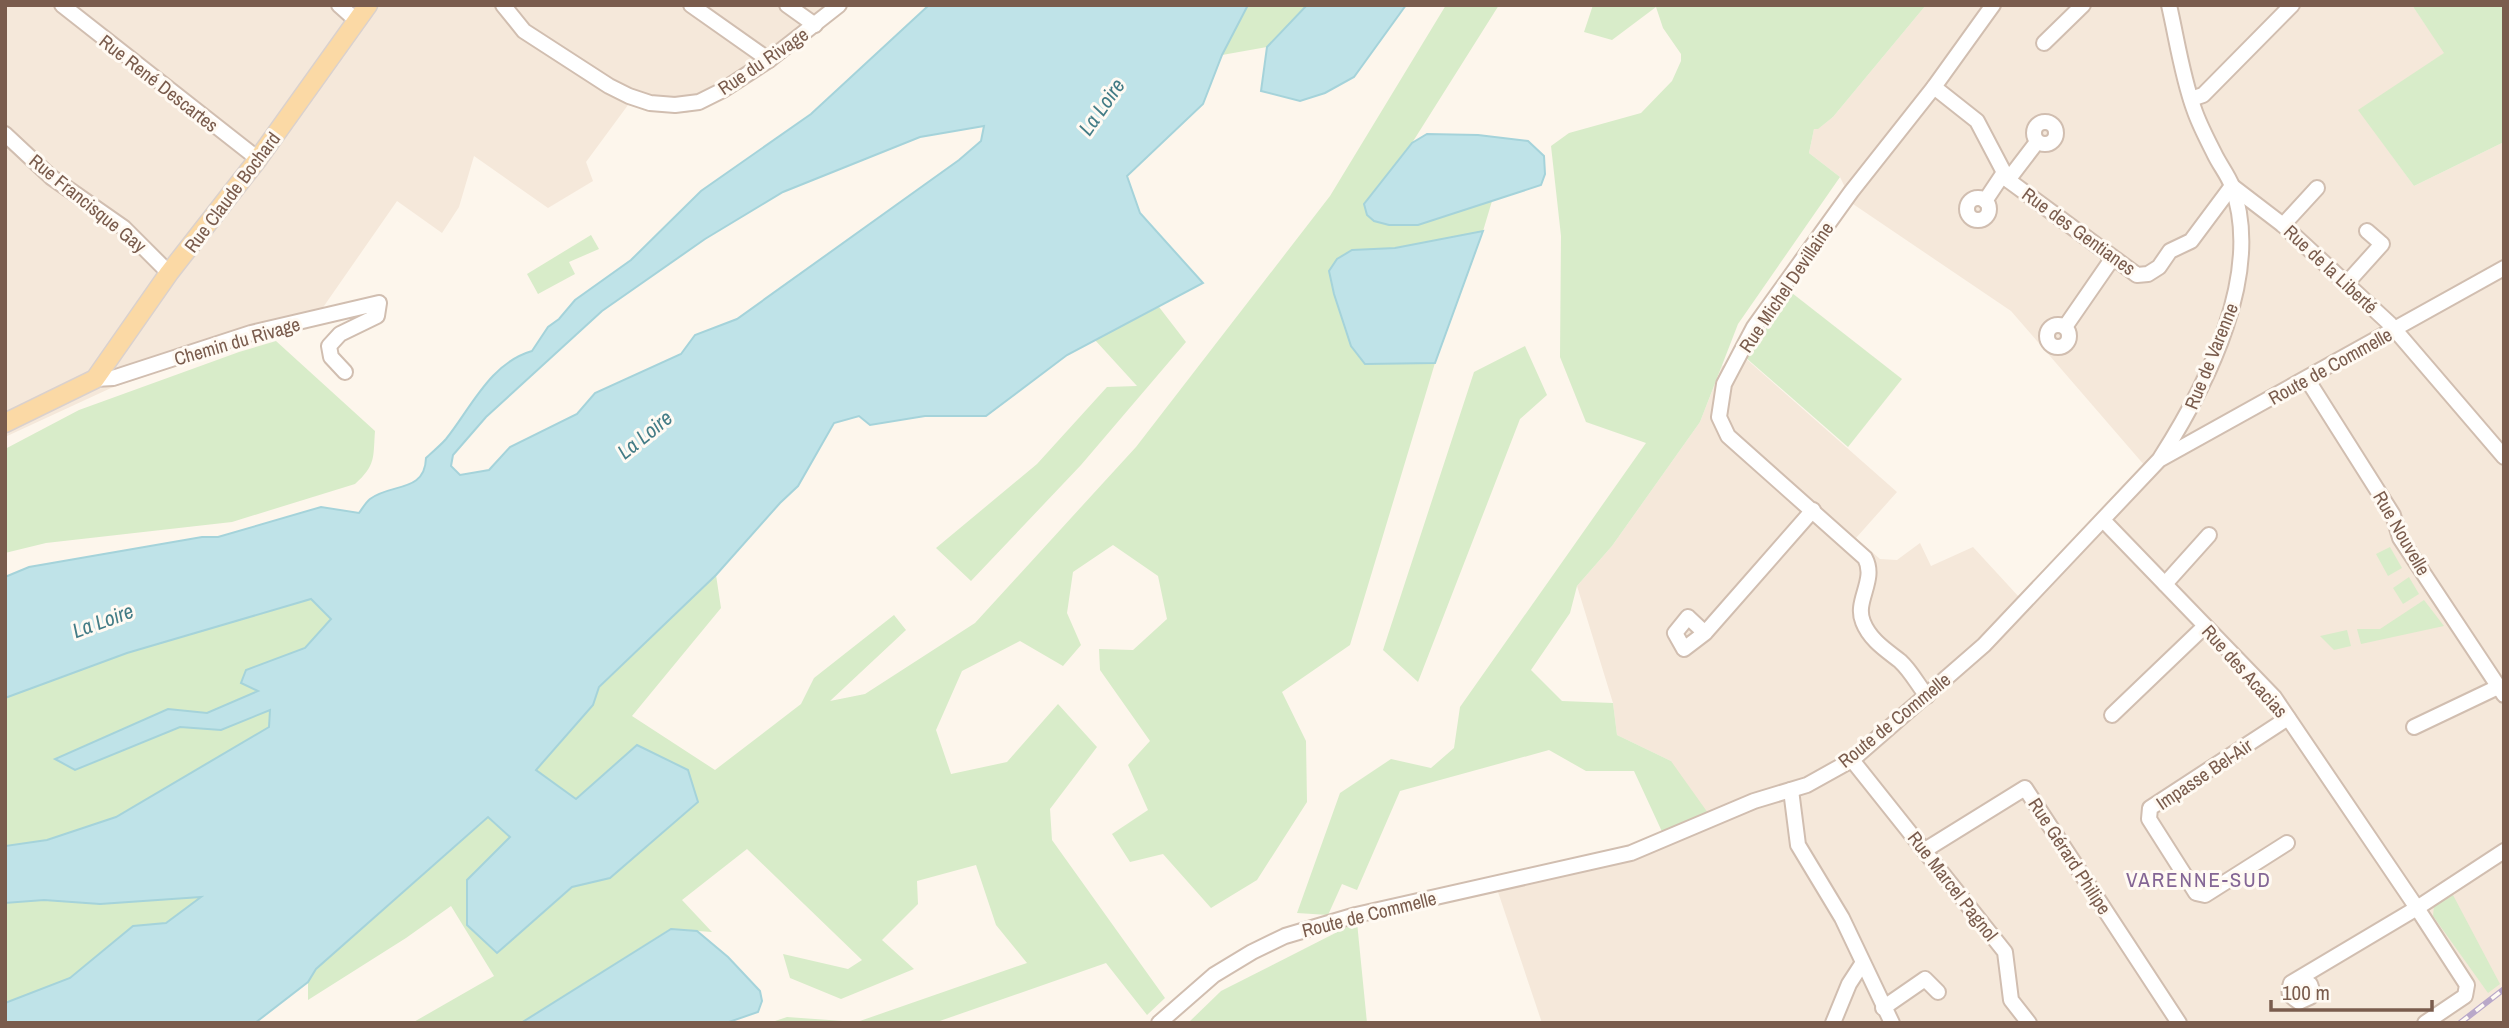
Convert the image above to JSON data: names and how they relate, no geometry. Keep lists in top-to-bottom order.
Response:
{
  "streets": {
    "main road": ["Rue Claude Bochard"],
    "street": [
      "Rue du Rivage",
      "Rue René Descartes",
      "Rue Francisque Gay",
      "Rue des Gentianes",
      "Rue de la Liberté",
      "Rue Michel Devillaine",
      "Chemin du Rivage",
      "Rue de Varenne",
      "Route de Commelle",
      "Rue Nouvelle",
      "Rue des Acacias",
      "Impasse Bel-Air",
      "Rue Gérard Philipe",
      "Rue Marcel Pagnol"
    ]
  },
  "crossings": [
    ["Rue René Descartes", "Rue Claude Bochard"],
    ["Rue Claude Bochard", "Rue Francisque Gay"],
    ["Rue Claude Bochard", "Chemin du Rivage"],
    ["Rue des Gentianes", "Rue de la Liberté"],
    ["Rue des Gentianes", "Rue Michel Devillaine"],
    ["Rue des Gentianes", "Rue de Varenne"],
    ["Rue de la Liberté", "Rue de Varenne"],
    ["Rue de la Liberté", "Route de Commelle"],
    ["Rue Michel Devillaine", "Route de Commelle"],
    ["Rue de Varenne", "Route de Commelle"],
    ["Route de Commelle", "Rue Nouvelle"],
    ["Route de Commelle", "Rue des Acacias"],
    ["Route de Commelle", "Rue Marcel Pagnol"],
    ["Rue des Acacias", "Impasse Bel-Air"],
    ["Rue Gérard Philipe", "Rue Marcel Pagnol"]
  ],
  "districts": ["VARENNE-SUD"],
  "water": ["La Loire"],
  "scale_bar": "100 m"
}
